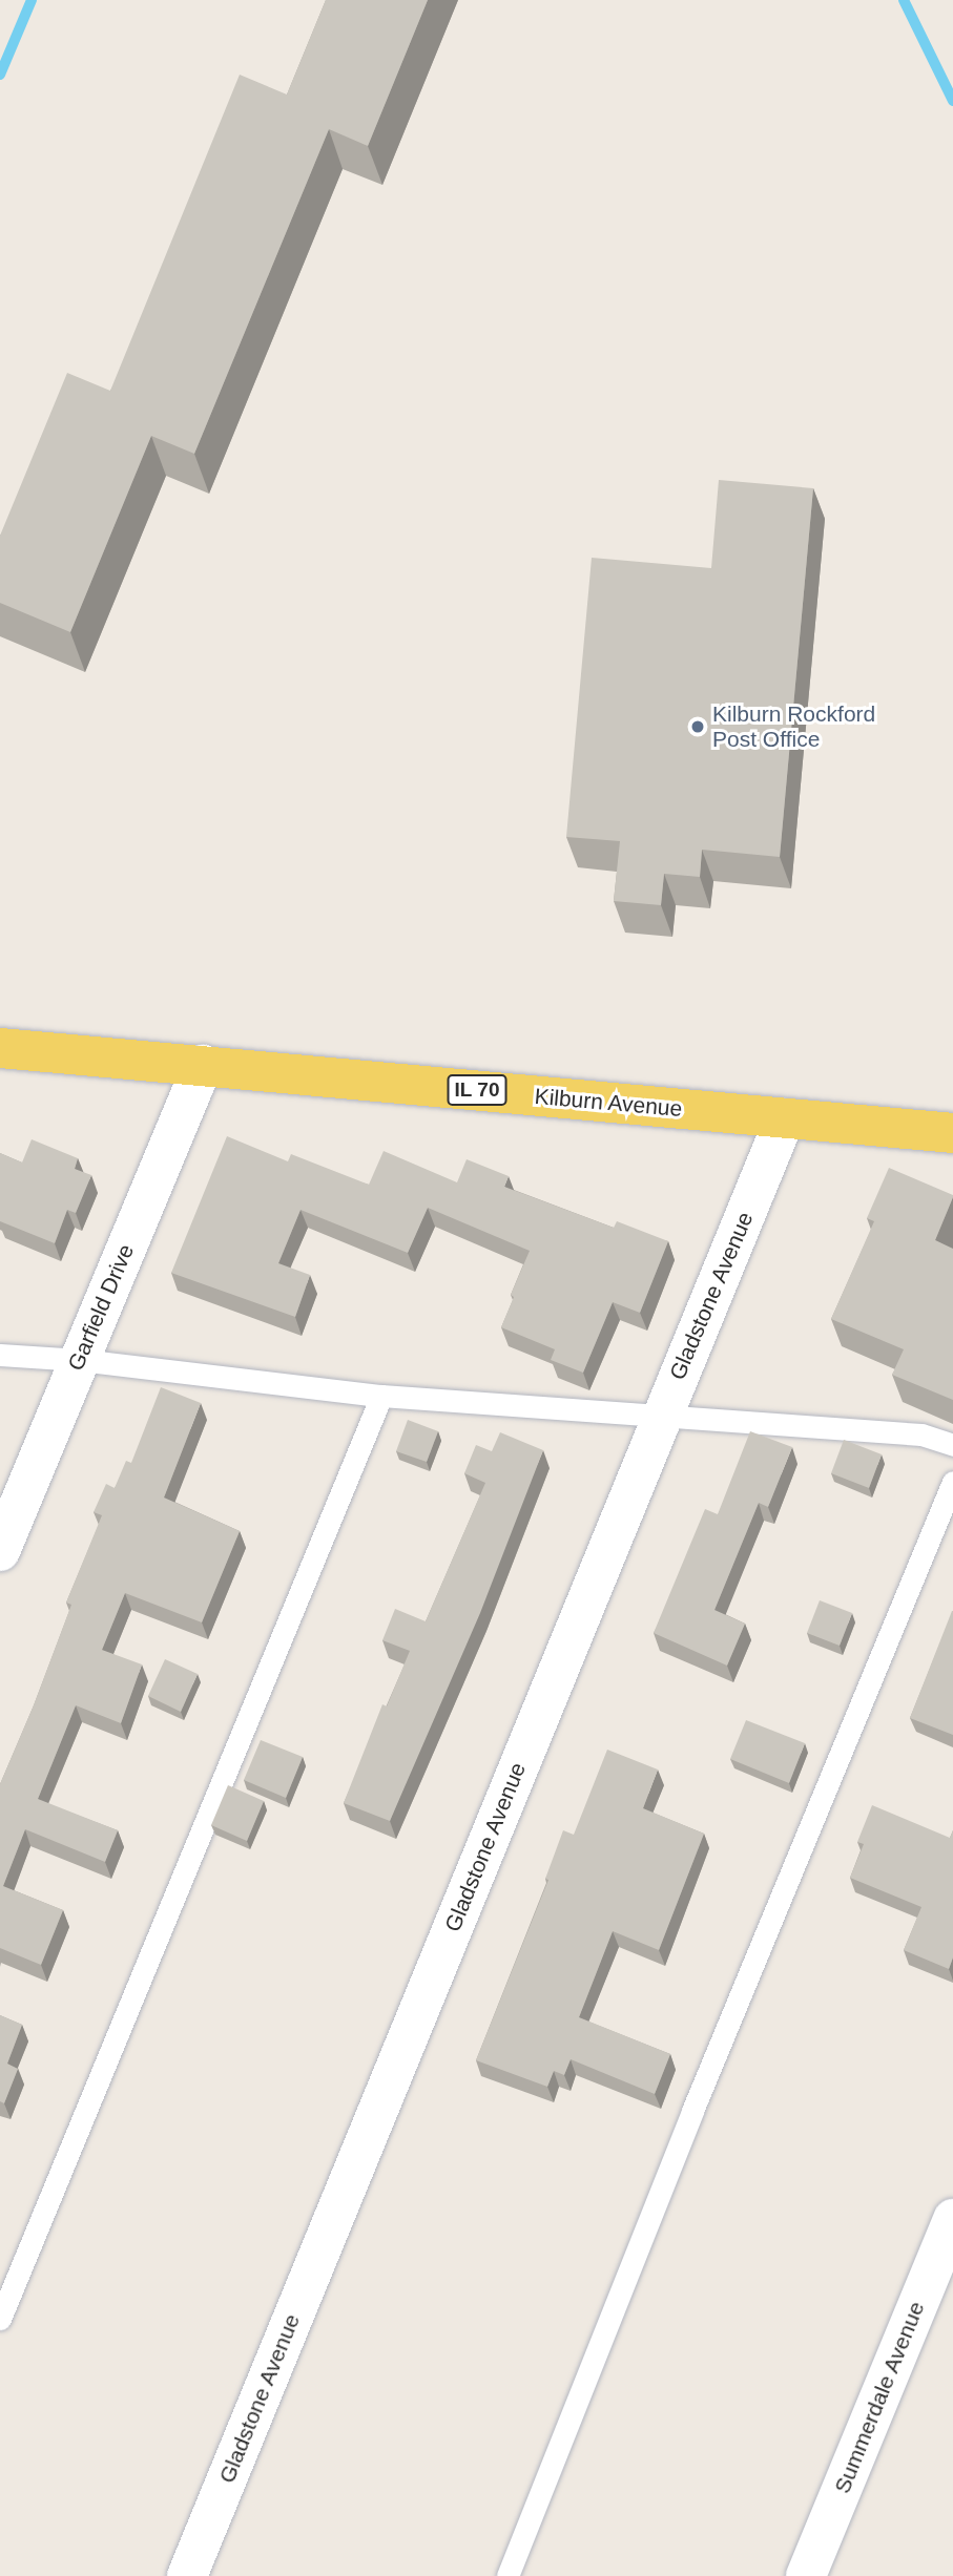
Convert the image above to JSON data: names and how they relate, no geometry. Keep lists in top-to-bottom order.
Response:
{
  "streets": {
    "main road": ["IL 70", "Kilburn Avenue"],
    "street": ["Gladstone Avenue", "Garfield Drive", "Summerdale Avenue"]
  },
  "crossings": [
    ["Kilburn Avenue", "Gladstone Avenue"],
    ["Kilburn Avenue", "Garfield Drive"]
  ],
  "places": ["Kilburn Rockford Post Office"]
}
